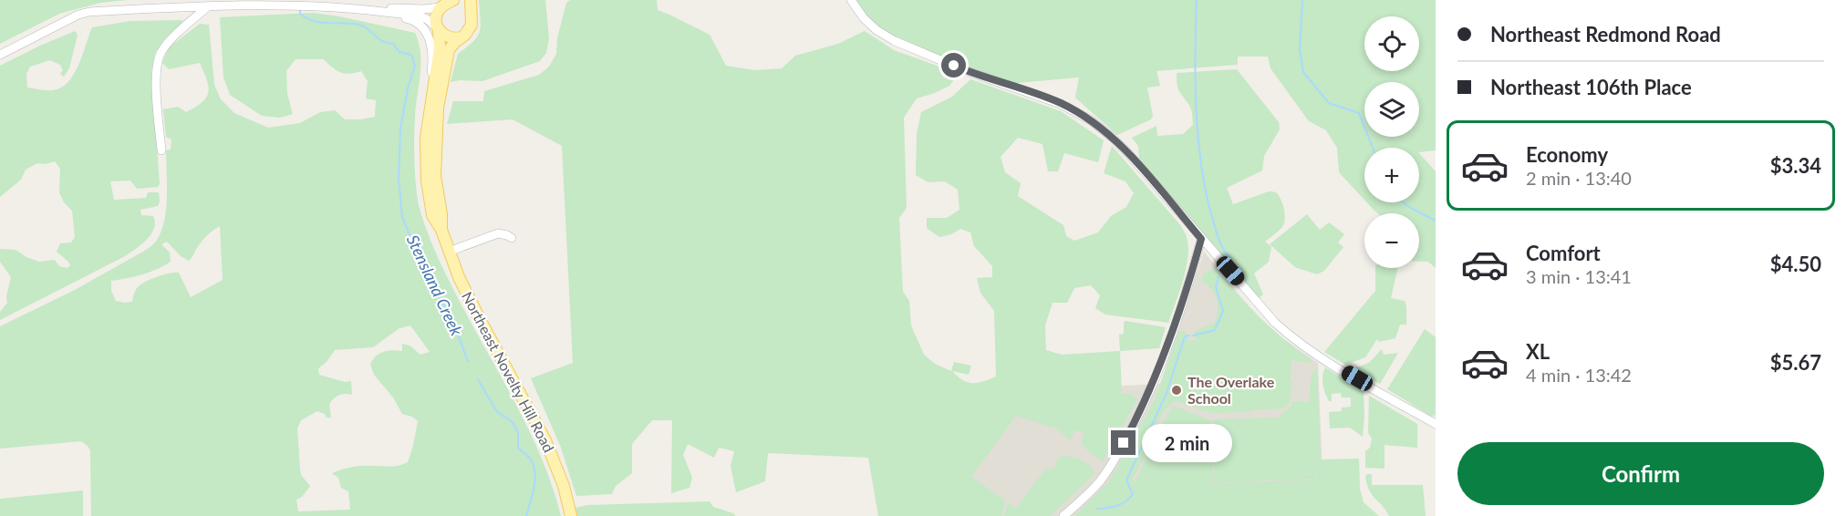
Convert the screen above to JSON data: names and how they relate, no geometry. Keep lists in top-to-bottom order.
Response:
{
  "streets": {
    "main road": ["Northeast Novelty Hill Road"]
  },
  "water": ["Stensland Creek"],
  "places": ["The Overlake School"],
  "page": {
    "banner": ["Northeast Redmond Road", "Northeast 106th Place"],
    "map_buttons": ["+", "−"],
    "list": [
      {
        "name": "Economy",
        "note": "2 min · 13:40",
        "value": "$3.34"
      },
      {
        "name": "Comfort",
        "note": "3 min · 13:41",
        "value": "$4.50"
      },
      {
        "name": "XL",
        "note": "4 min · 13:42",
        "value": "$5.67"
      }
    ],
    "bubble": "2 min",
    "buttons": "Confirm"
  }
}
